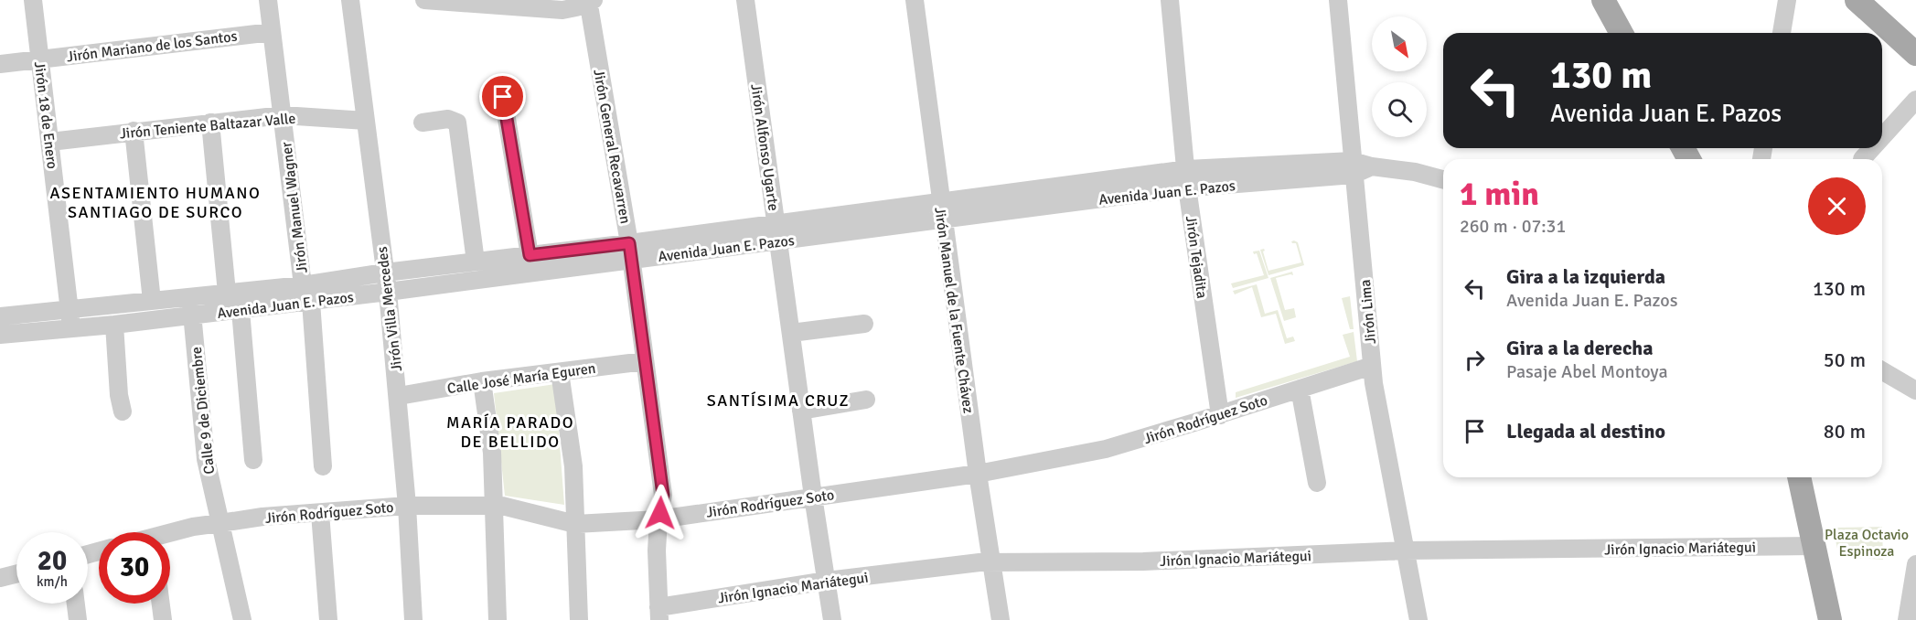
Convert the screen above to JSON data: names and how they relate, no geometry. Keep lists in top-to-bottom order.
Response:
{
  "streets": {
    "street": [
      "Jirón Mariano de los Santos",
      "Jirón 18 de Enero",
      "Jirón Teniente Baltazar Valle",
      "Jirón General Recavarren",
      "Jirón Alfonso Ugarte",
      "Avenida Juan E. Pazos",
      "Jirón Manuel Wagner",
      "Jirón Tejadita",
      "Jirón Villa Mercedes",
      "Jirón Manuel de la Fuente Chávez",
      "Jirón Lima",
      "Calle José María Eguren",
      "Calle 9 de Diciembre",
      "Jirón Rodríguez Soto",
      "Jirón Ignacio Mariátegui"
    ]
  },
  "crossings": [
    ["Jirón Mariano de los Santos", "Jirón 18 de Enero"],
    ["Jirón Mariano de los Santos", "Jirón Manuel Wagner"],
    ["Jirón 18 de Enero", "Jirón Teniente Baltazar Valle"],
    ["Jirón 18 de Enero", "Avenida Juan E. Pazos"],
    ["Jirón Teniente Baltazar Valle", "Jirón Manuel Wagner"],
    ["Jirón Teniente Baltazar Valle", "Jirón Villa Mercedes"],
    ["Jirón General Recavarren", "Avenida Juan E. Pazos"],
    ["Jirón General Recavarren", "Calle José María Eguren"],
    ["Jirón General Recavarren", "Jirón Rodríguez Soto"],
    ["Jirón General Recavarren", "Jirón Ignacio Mariátegui"],
    ["Jirón Alfonso Ugarte", "Avenida Juan E. Pazos"],
    ["Jirón Alfonso Ugarte", "Jirón Rodríguez Soto"],
    ["Jirón Alfonso Ugarte", "Jirón Ignacio Mariátegui"],
    ["Avenida Juan E. Pazos", "Jirón Manuel Wagner"],
    ["Avenida Juan E. Pazos", "Jirón Tejadita"],
    ["Avenida Juan E. Pazos", "Jirón Villa Mercedes"],
    ["Avenida Juan E. Pazos", "Jirón Manuel de la Fuente Chávez"],
    ["Avenida Juan E. Pazos", "Jirón Lima"],
    ["Avenida Juan E. Pazos", "Calle 9 de Diciembre"],
    ["Jirón Tejadita", "Jirón Rodríguez Soto"],
    ["Jirón Villa Mercedes", "Calle José María Eguren"],
    ["Jirón Villa Mercedes", "Jirón Rodríguez Soto"],
    ["Jirón Manuel de la Fuente Chávez", "Jirón Rodríguez Soto"],
    ["Jirón Manuel de la Fuente Chávez", "Jirón Ignacio Mariátegui"],
    ["Jirón Lima", "Jirón Rodríguez Soto"],
    ["Jirón Lima", "Jirón Ignacio Mariátegui"],
    ["Calle 9 de Diciembre", "Jirón Rodríguez Soto"]
  ],
  "districts": ["ASENTAMIENTO HUMANO SANTIAGO DE SURCO", "SANTÍSIMA CRUZ", "MARÍA PARADO DE BELLIDO"],
  "parks": ["Plaza Octavio Espinoza"],
  "north": "bottom right",
  "page": {
    "turn": ["130 m", "Avenida Juan E. Pazos"],
    "heading": ["1 min", "260 m · 07:31"],
    "list": [
      {
        "name": "Gira a la izquierda",
        "note": "Avenida Juan E. Pazos",
        "value": "130 m"
      },
      {
        "name": "Gira a la derecha",
        "note": "Pasaje Abel Montoya",
        "value": "50 m"
      },
      {
        "name": "Llegada al destino",
        "value": "80 m"
      }
    ],
    "speed": "20 km/h",
    "limit": "30"
  }
}
